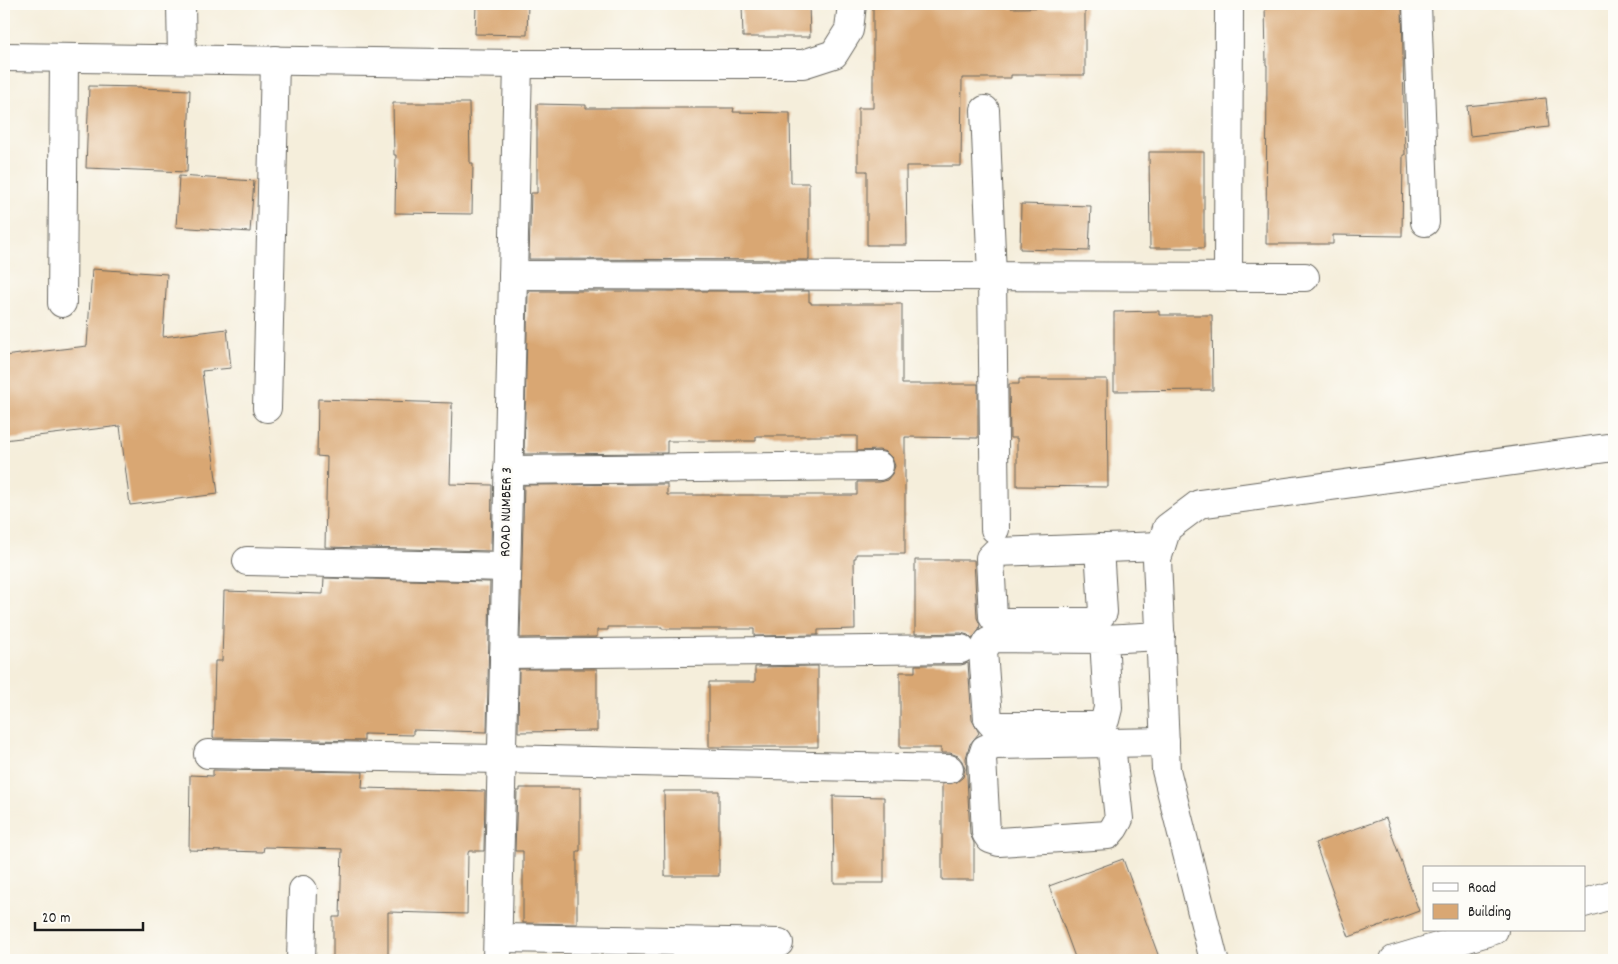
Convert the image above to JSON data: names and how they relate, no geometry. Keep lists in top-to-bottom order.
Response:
{
  "streets": {
    "street": ["ROAD NUMBER 3"]
  },
  "legend": ["Road", "Building"],
  "scale_bar": "20 m"
}
